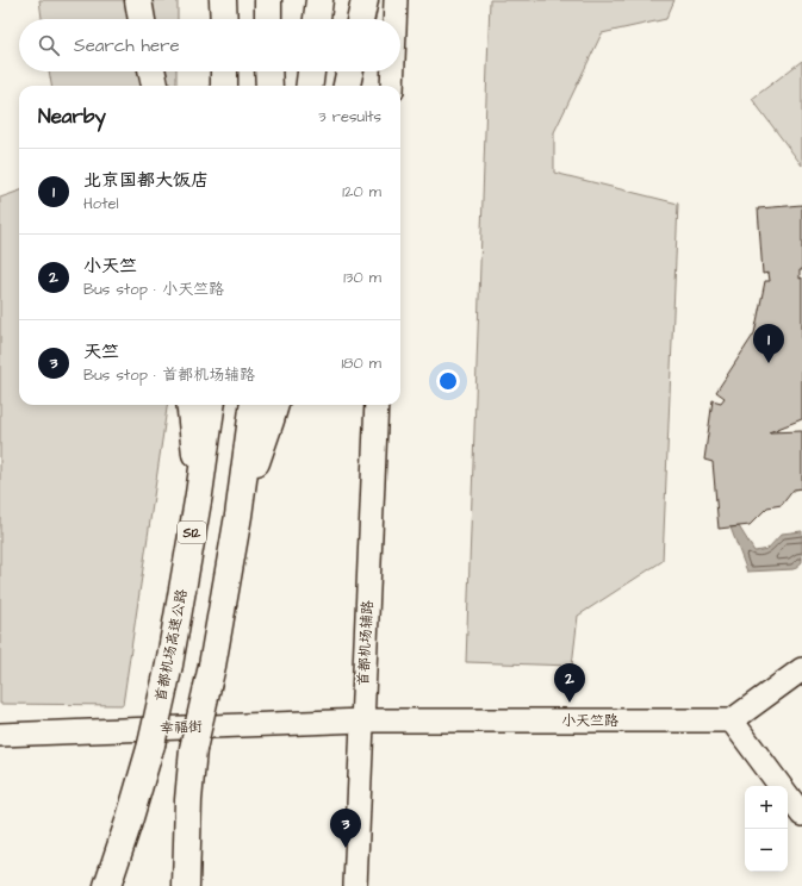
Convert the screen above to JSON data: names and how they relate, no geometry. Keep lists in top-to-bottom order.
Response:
{
  "streets": {
    "highway": ["S12", "首都机场高速公路"],
    "street": ["首都机场辅路", "小天竺路", "幸福街"]
  },
  "crossings": [
    ["首都机场辅路", "小天竺路"],
    ["首都机场辅路", "幸福街"],
    ["小天竺路", "幸福街"]
  ],
  "page": {
    "search": "Search here",
    "heading": ["Nearby", "3 results"],
    "list": [
      {
        "mark": "1",
        "name": "北京国都大饭店",
        "note": "Hotel",
        "value": "120 m"
      },
      {
        "mark": "2",
        "name": "小天竺",
        "note": "Bus stop · 小天竺路",
        "value": "130 m"
      },
      {
        "mark": "3",
        "name": "天竺",
        "note": "Bus stop · 首都机场辅路",
        "value": "180 m"
      }
    ],
    "pins": ["1", "2", "3"],
    "map_buttons": ["+", "−"]
  }
}
